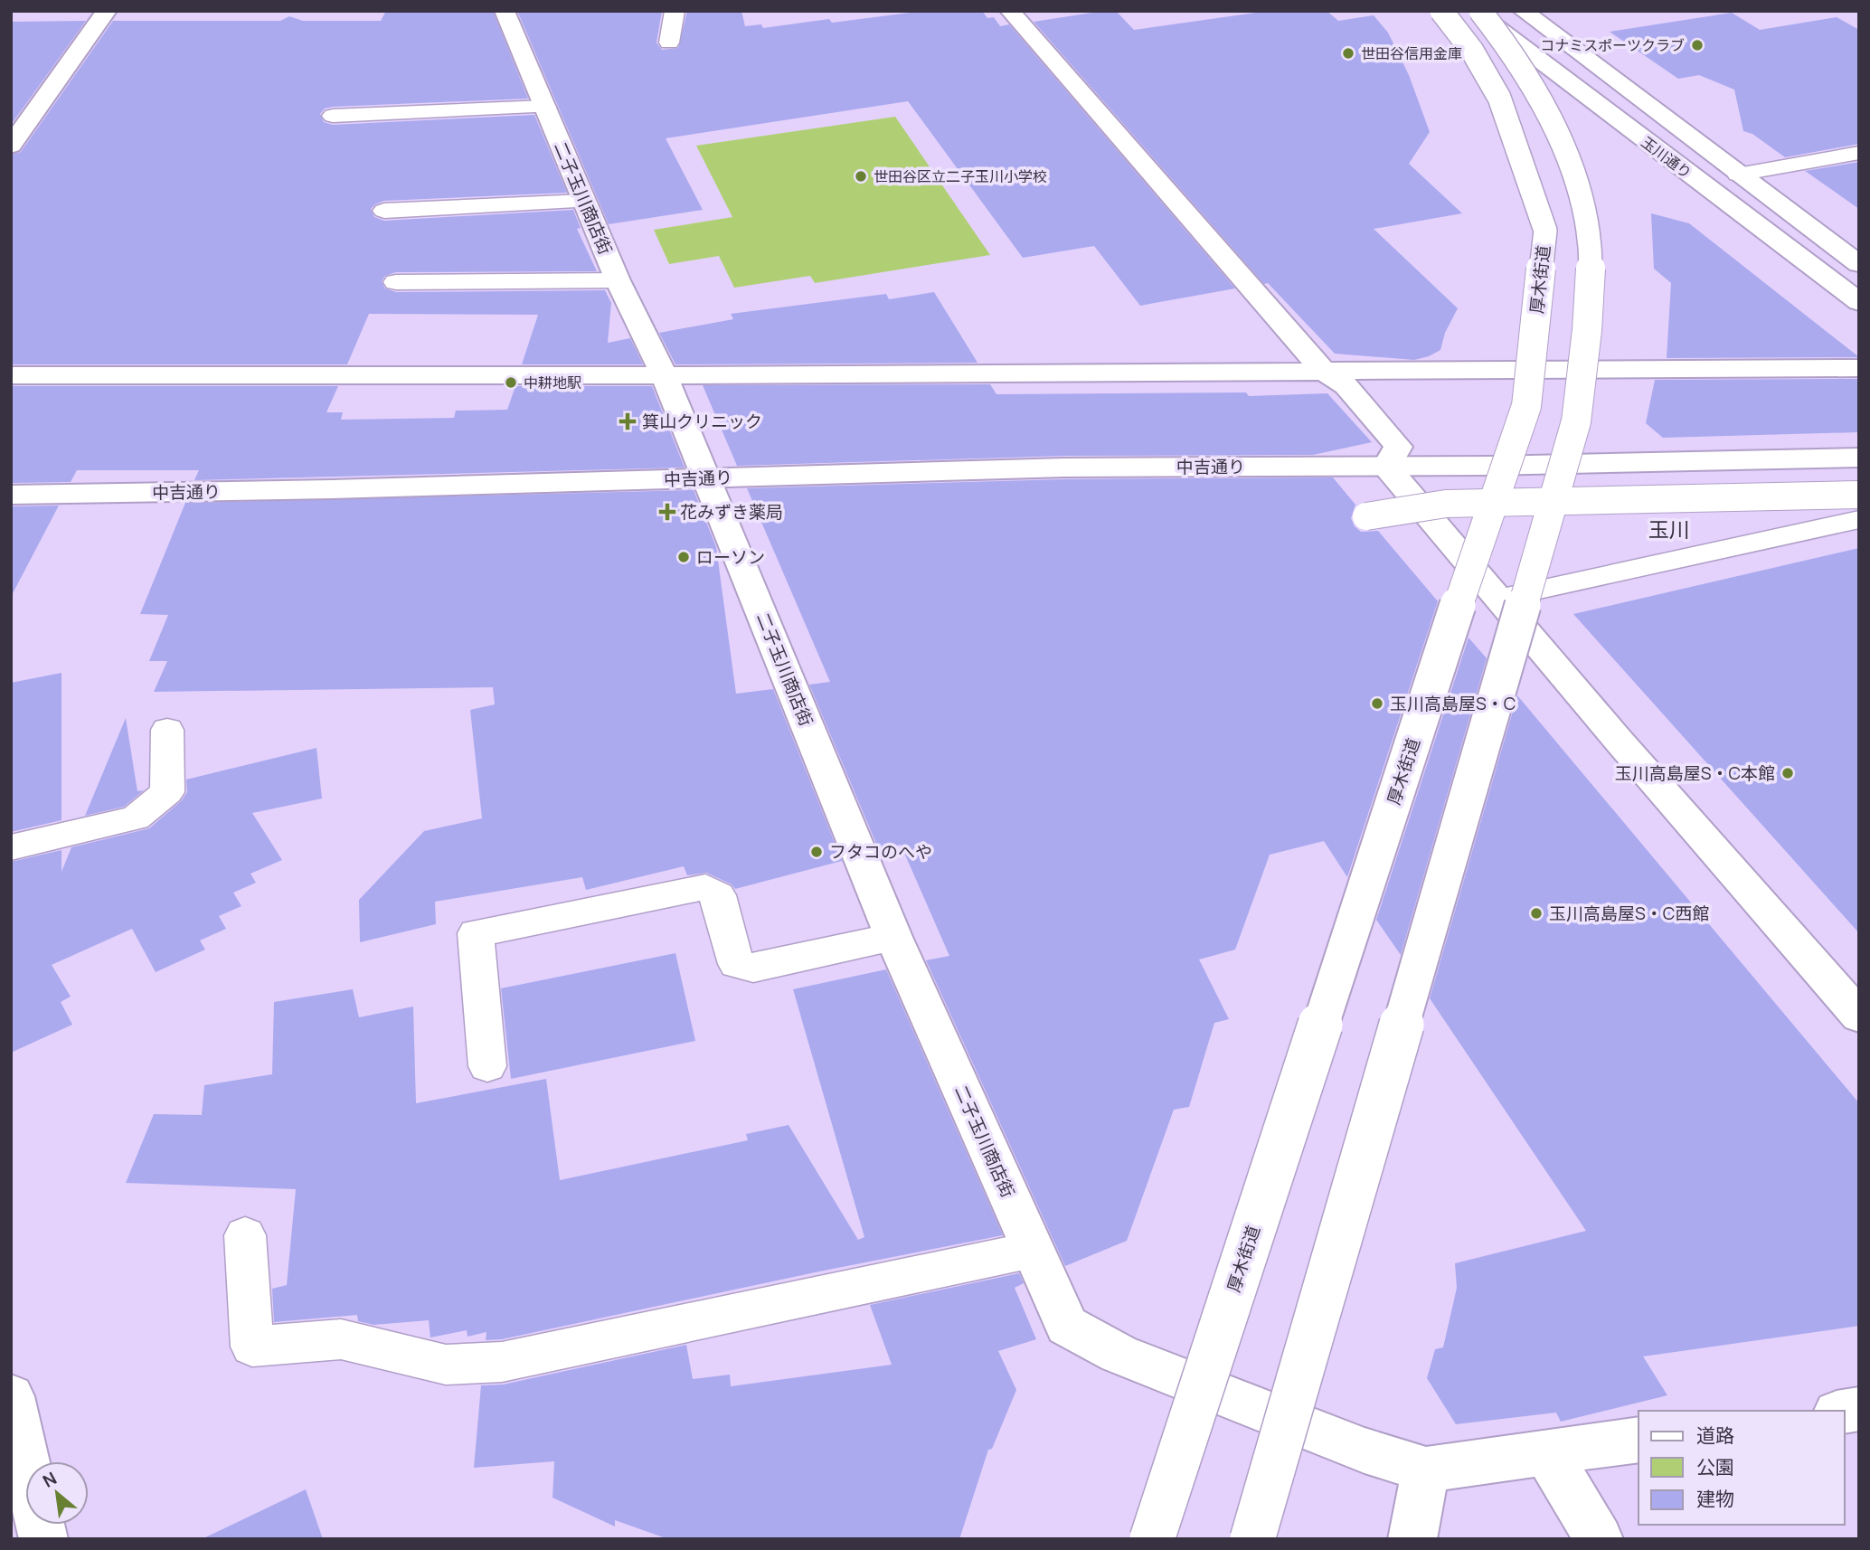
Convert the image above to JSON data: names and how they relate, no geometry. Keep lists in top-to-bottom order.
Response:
{
  "streets": {
    "main road": [
      "玉川通り",
      "二子玉川商店街",
      "厚木街道",
      "中吉通り"
    ]
  },
  "crossings": [
    ["二子玉川商店街", "中吉通り"]
  ],
  "districts": ["玉川"],
  "places": {
    "other": [
      "コナミスポーツクラブ",
      "世田谷信用金庫",
      "世田谷区立二子玉川小学校",
      "中耕地駅",
      "ローソン",
      "玉川高島屋S・C",
      "玉川高島屋S・C本館",
      "フタコのへや",
      "玉川高島屋S・C西館"
    ],
    "health": ["箕山クリニック", "花みずき薬局"]
  },
  "legend": ["道路", "公園", "建物"],
  "north": "top left"
}
